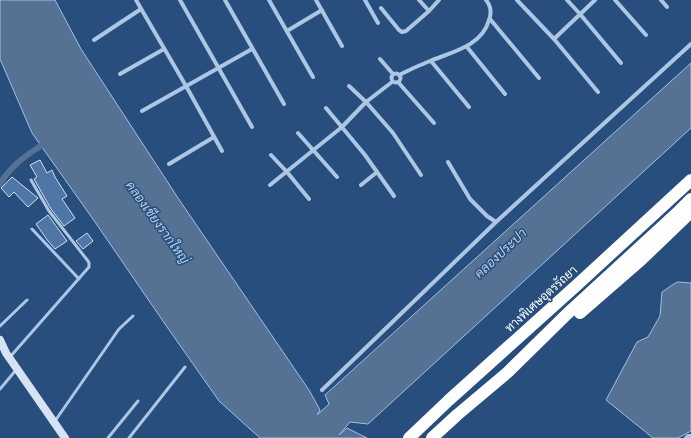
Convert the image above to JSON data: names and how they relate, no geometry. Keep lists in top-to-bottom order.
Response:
{
  "streets": {
    "highway": ["ทางพิเศษอุดรรัถยา"]
  },
  "water": ["คลองเชียงรากใหญ่", "คลองประปา"]
}
